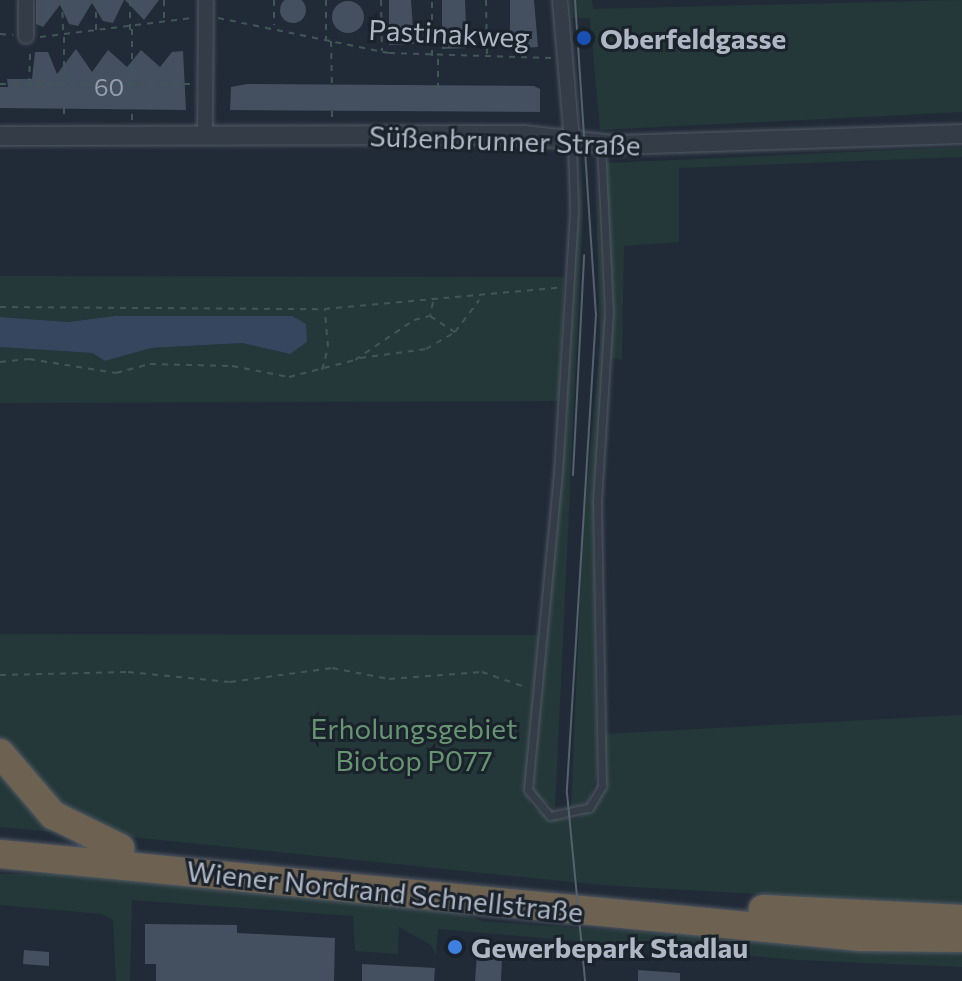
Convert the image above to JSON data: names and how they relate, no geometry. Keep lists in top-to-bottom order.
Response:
{
  "streets": {
    "highway": ["Wiener Nordrand Schnellstraße"],
    "street": ["Süßenbrunner Straße"],
    "path": ["Pastinakweg"]
  },
  "parks": ["Erholungsgebiet Biotop P077"],
  "places": ["Oberfeldgasse", "Gewerbepark Stadlau"],
  "house_numbers": ["60"]
}
